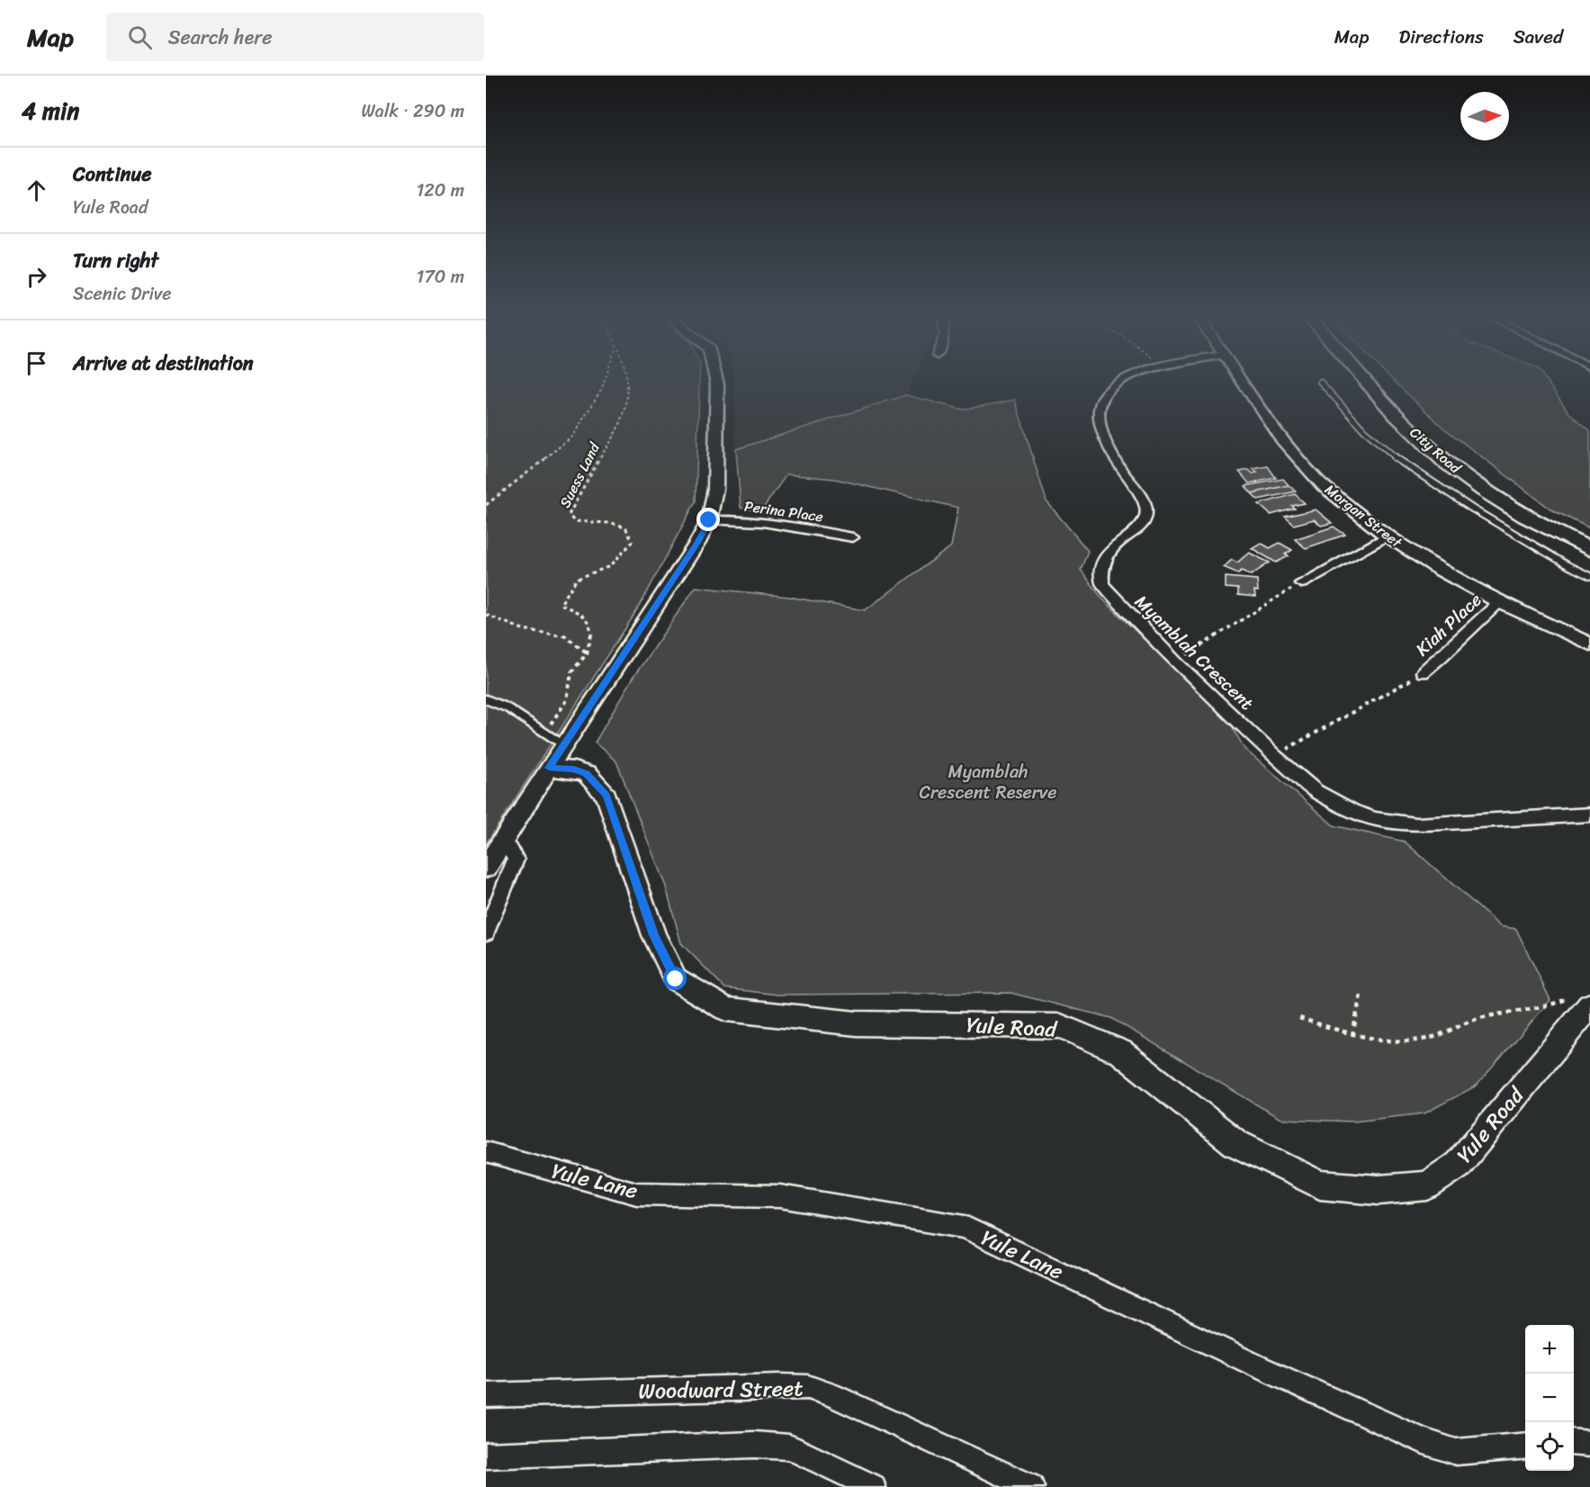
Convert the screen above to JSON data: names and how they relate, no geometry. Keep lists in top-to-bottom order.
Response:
{
  "streets": {
    "highway": ["City Road"],
    "street": [
      "Perina Place",
      "Morgan Street",
      "Kiah Place",
      "Myamblah Crescent",
      "Yule Road",
      "Yule Lane",
      "Woodward Street"
    ],
    "path": ["Suess Land"]
  },
  "crossings": [
    ["Morgan Street", "Kiah Place"]
  ],
  "parks": ["Myamblah Crescent Reserve"],
  "north": "right",
  "page": {
    "header": "Map",
    "search": "Search here",
    "nav": ["Map", "Directions", "Saved"],
    "heading": ["4 min", "Walk · 290 m"],
    "list": [
      ["Continue", "Yule Road", "120 m"],
      ["Turn right", "Scenic Drive", "170 m"],
      "Arrive at destination"
    ],
    "map_buttons": ["+", "−"]
  }
}
